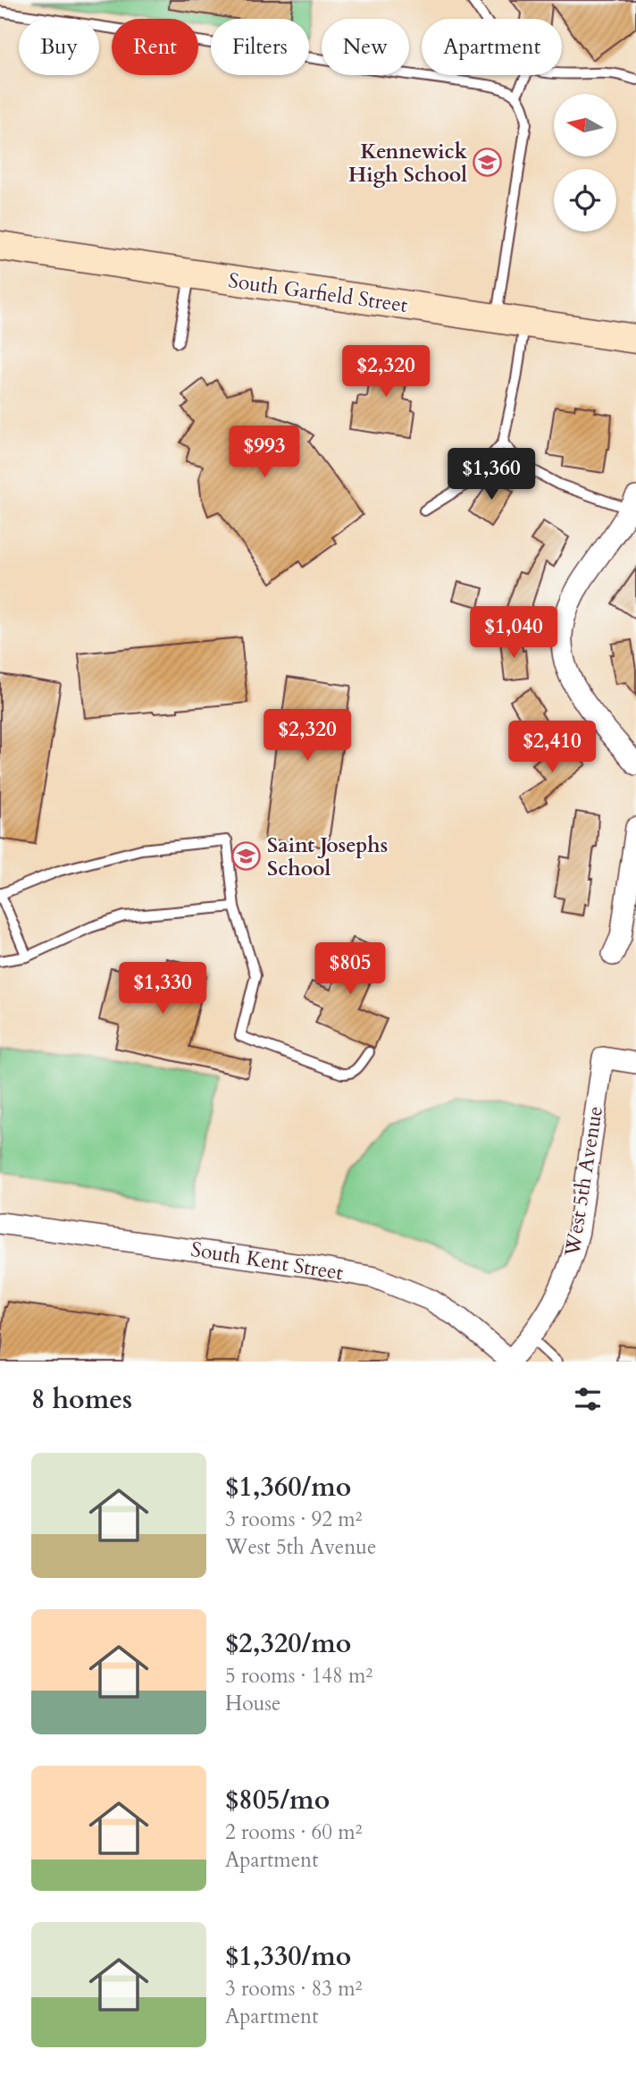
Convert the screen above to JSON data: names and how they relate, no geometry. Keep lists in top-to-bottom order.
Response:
{
  "streets": {
    "street": ["South Garfield Street", "West 5th Avenue", "South Kent Street"]
  },
  "crossings": [
    ["West 5th Avenue", "South Kent Street"]
  ],
  "places": {
    "school or university": ["Kennewick High School", "Saint Josephs School"]
  },
  "north": "left",
  "page": {
    "chip": [
      "Buy",
      "Rent",
      "Filters",
      "New",
      "Apartment"
    ],
    "price": [
      "$2,320",
      "$993",
      "$1,360",
      "$1,040",
      "$2,320",
      "$2,410",
      "$805",
      "$1,330"
    ],
    "heading": "8 homes",
    "list": [
      {
        "name": "$1,360/mo",
        "note": "3 rooms · 92 m² · West 5th Avenue"
      },
      {
        "name": "$2,320/mo",
        "note": "5 rooms · 148 m² · House"
      },
      {
        "name": "$805/mo",
        "note": "2 rooms · 60 m² · Apartment"
      },
      {
        "name": "$1,330/mo",
        "note": "3 rooms · 83 m² · Apartment"
      }
    ]
  }
}
